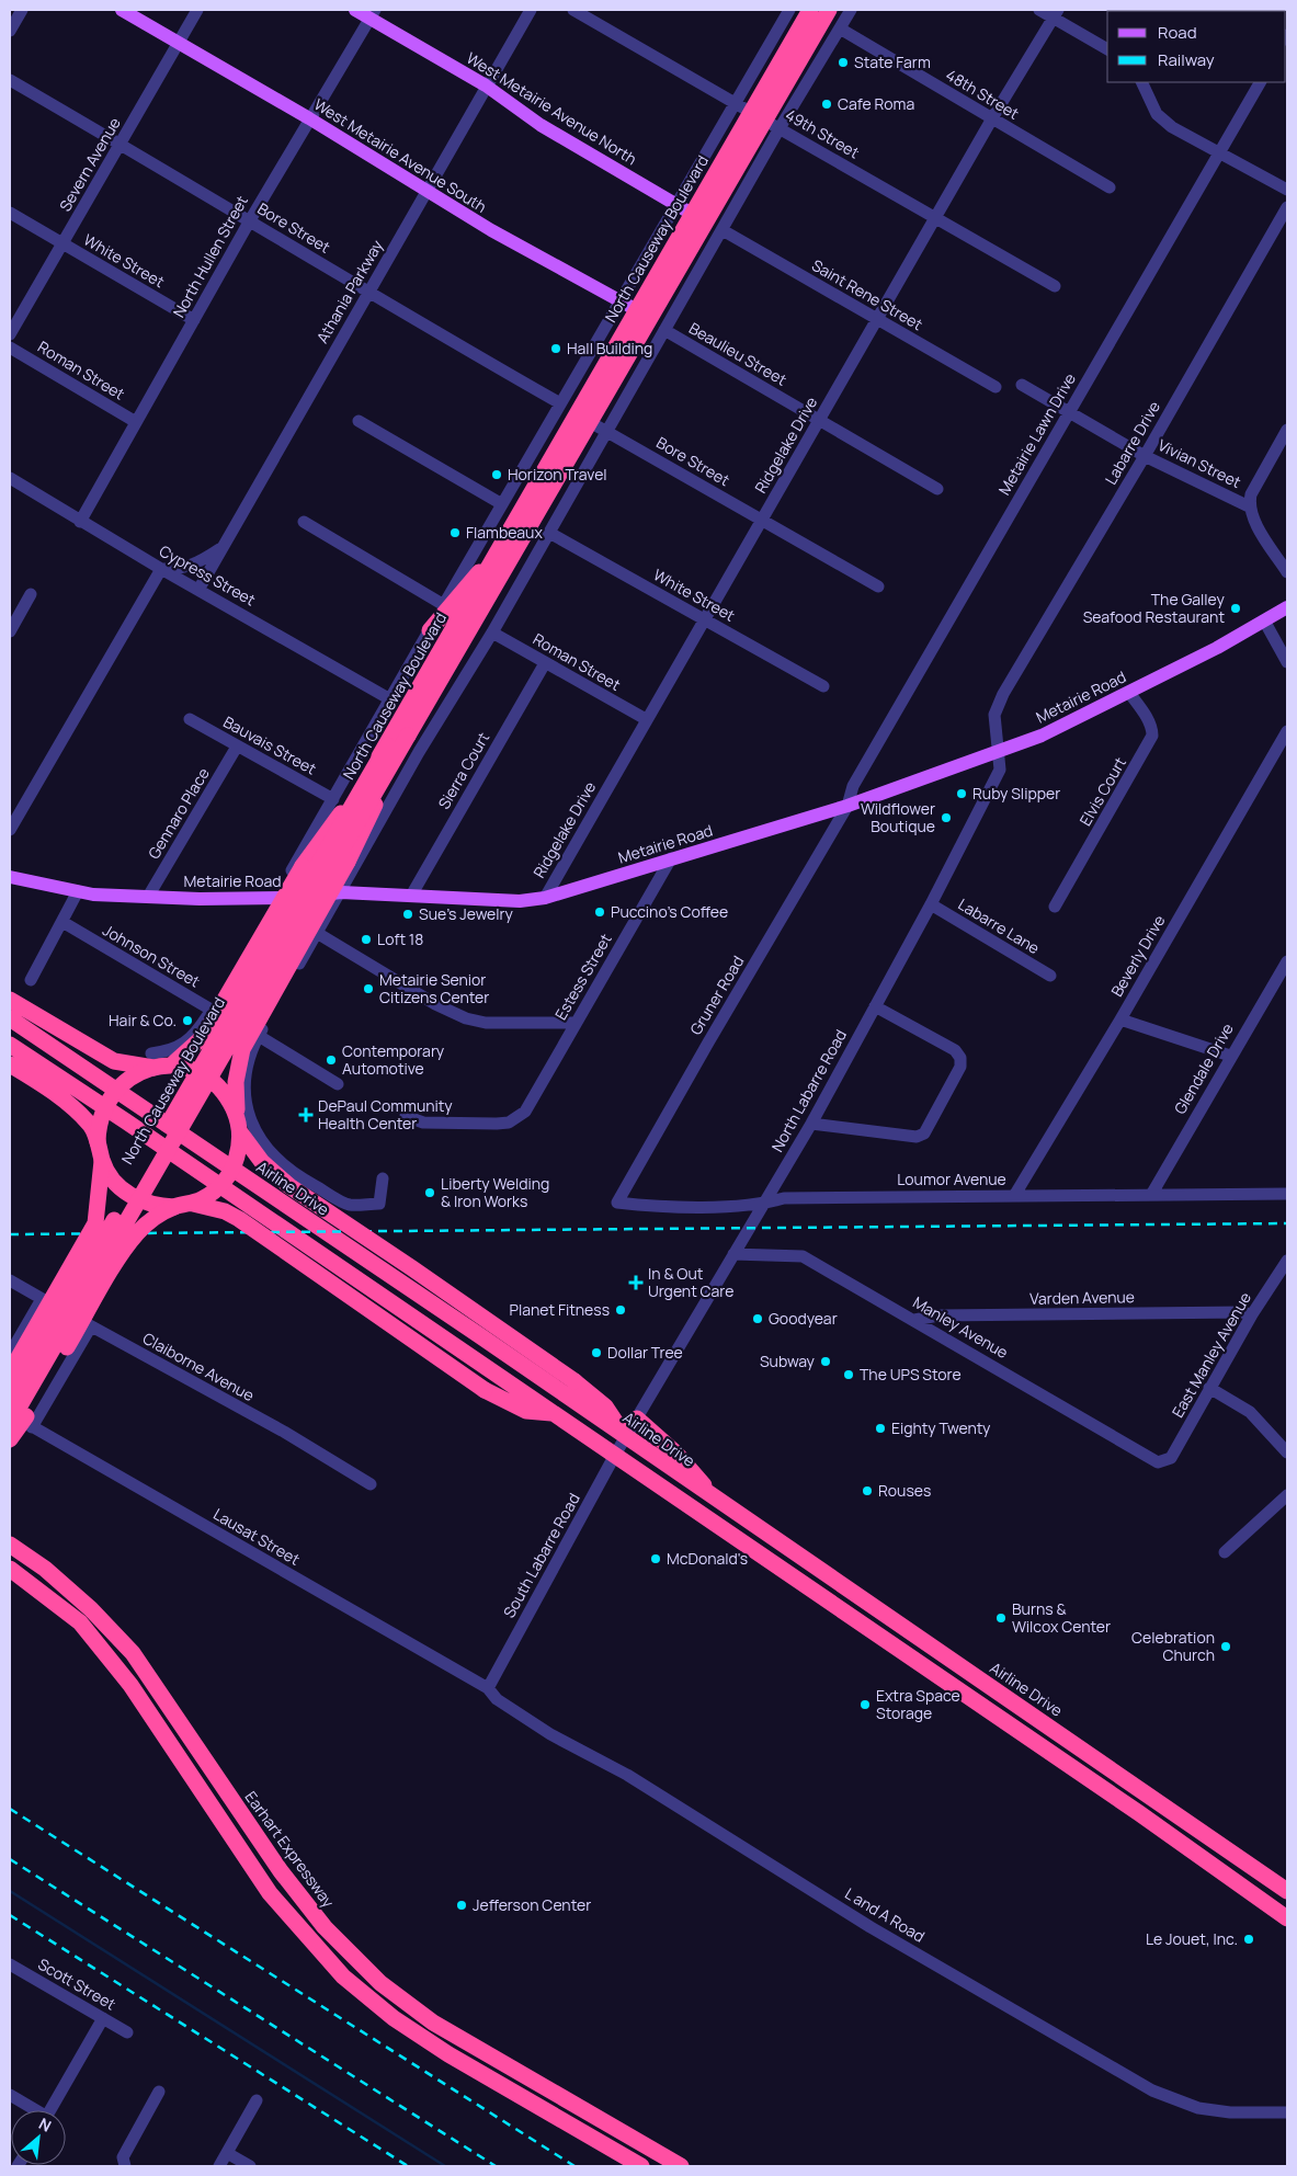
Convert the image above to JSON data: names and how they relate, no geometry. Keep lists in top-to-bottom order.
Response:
{
  "streets": {
    "highway": ["North Causeway Boulevard", "Airline Drive", "Earhart Expressway"],
    "main road": ["West Metairie Avenue North", "West Metairie Avenue South", "Metairie Road"],
    "street": [
      "48th Street",
      "49th Street",
      "Severn Avenue",
      "Bore Street",
      "North Hullen Street",
      "White Street",
      "Athania Parkway",
      "Saint Rene Street",
      "Beaulieu Street",
      "Roman Street",
      "Metairie Lawn Drive",
      "Labarre Drive",
      "Ridgelake Drive",
      "Vivian Street",
      "Cypress Street",
      "Bauvais Street",
      "Sierra Court",
      "Elvis Court",
      "Gennaro Place",
      "Labarre Lane",
      "Johnson Street",
      "Beverly Drive",
      "Estess Street",
      "Gruner Road",
      "Glendale Drive",
      "North Labarre Road",
      "Loumor Avenue",
      "Varden Avenue",
      "Manley Avenue",
      "East Manley Avenue",
      "Claiborne Avenue",
      "Lausat Street",
      "South Labarre Road",
      "L and A Road",
      "Scott Street"
    ]
  },
  "crossings": [
    ["48th Street", "Ridgelake Drive"],
    ["West Metairie Avenue North", "North Causeway Boulevard"],
    ["West Metairie Avenue North", "North Hullen Street"],
    ["West Metairie Avenue North", "Athania Parkway"],
    ["49th Street", "North Causeway Boulevard"],
    ["49th Street", "Ridgelake Drive"],
    ["West Metairie Avenue South", "Severn Avenue"],
    ["West Metairie Avenue South", "North Causeway Boulevard"],
    ["West Metairie Avenue South", "North Hullen Street"],
    ["West Metairie Avenue South", "Athania Parkway"],
    ["Severn Avenue", "Bore Street"],
    ["Severn Avenue", "White Street"],
    ["Bore Street", "North Causeway Boulevard"],
    ["Bore Street", "North Hullen Street"],
    ["Bore Street", "Athania Parkway"],
    ["Bore Street", "Ridgelake Drive"],
    ["North Causeway Boulevard", "Cypress Street"],
    ["North Causeway Boulevard", "Metairie Road"],
    ["North Causeway Boulevard", "Bauvais Street"],
    ["North Causeway Boulevard", "Johnson Street"],
    ["North Hullen Street", "White Street"],
    ["North Hullen Street", "Roman Street"],
    ["North Hullen Street", "Cypress Street"],
    ["White Street", "Ridgelake Drive"],
    ["Athania Parkway", "Cypress Street"],
    ["Saint Rene Street", "Ridgelake Drive"],
    ["Beaulieu Street", "Ridgelake Drive"],
    ["Roman Street", "Ridgelake Drive"],
    ["Roman Street", "Sierra Court"],
    ["Metairie Lawn Drive", "Vivian Street"],
    ["Metairie Lawn Drive", "Metairie Road"],
    ["Metairie Lawn Drive", "Gruner Road"],
    ["Labarre Drive", "Vivian Street"],
    ["Labarre Drive", "Metairie Road"],
    ["Labarre Drive", "North Labarre Road"],
    ["Ridgelake Drive", "Metairie Road"],
    ["Metairie Road", "Sierra Court"],
    ["Metairie Road", "Elvis Court"],
    ["Metairie Road", "Gennaro Place"],
    ["Metairie Road", "Estess Street"],
    ["Metairie Road", "Gruner Road"],
    ["Metairie Road", "North Labarre Road"],
    ["Bauvais Street", "Gennaro Place"],
    ["Labarre Lane", "North Labarre Road"],
    ["Beverly Drive", "Loumor Avenue"],
    ["Gruner Road", "Loumor Avenue"],
    ["Glendale Drive", "Loumor Avenue"],
    ["North Labarre Road", "Loumor Avenue"],
    ["North Labarre Road", "Airline Drive"],
    ["North Labarre Road", "Manley Avenue"],
    ["North Labarre Road", "South Labarre Road"],
    ["Airline Drive", "South Labarre Road"],
    ["Varden Avenue", "Manley Avenue"],
    ["Varden Avenue", "East Manley Avenue"],
    ["Manley Avenue", "East Manley Avenue"],
    ["Lausat Street", "South Labarre Road"],
    ["Lausat Street", "L and A Road"],
    ["South Labarre Road", "L and A Road"]
  ],
  "places": {
    "other": [
      "State Farm",
      "Cafe Roma",
      "Hall Building",
      "Horizon Travel",
      "Flambeaux",
      "The Galley Seafood Restaurant",
      "Ruby Slipper",
      "Wildflower Boutique",
      "Puccino's Coffee",
      "Sue's Jewelry",
      "Loft 18",
      "Metairie Senior Citizens Center",
      "Hair & Co.",
      "Contemporary Automotive",
      "Liberty Welding & Iron Works",
      "Planet Fitness",
      "Goodyear",
      "Dollar Tree",
      "Subway",
      "The UPS Store",
      "Eighty Twenty",
      "Rouses",
      "McDonald's",
      "Burns & Wilcox Center",
      "Celebration Church",
      "Extra Space Storage",
      "Jefferson Center",
      "Le Jouet, Inc."
    ],
    "health": ["DePaul Community Health Center", "In & Out Urgent Care"]
  },
  "legend": ["Road", "Railway"],
  "north": "top right"
}
